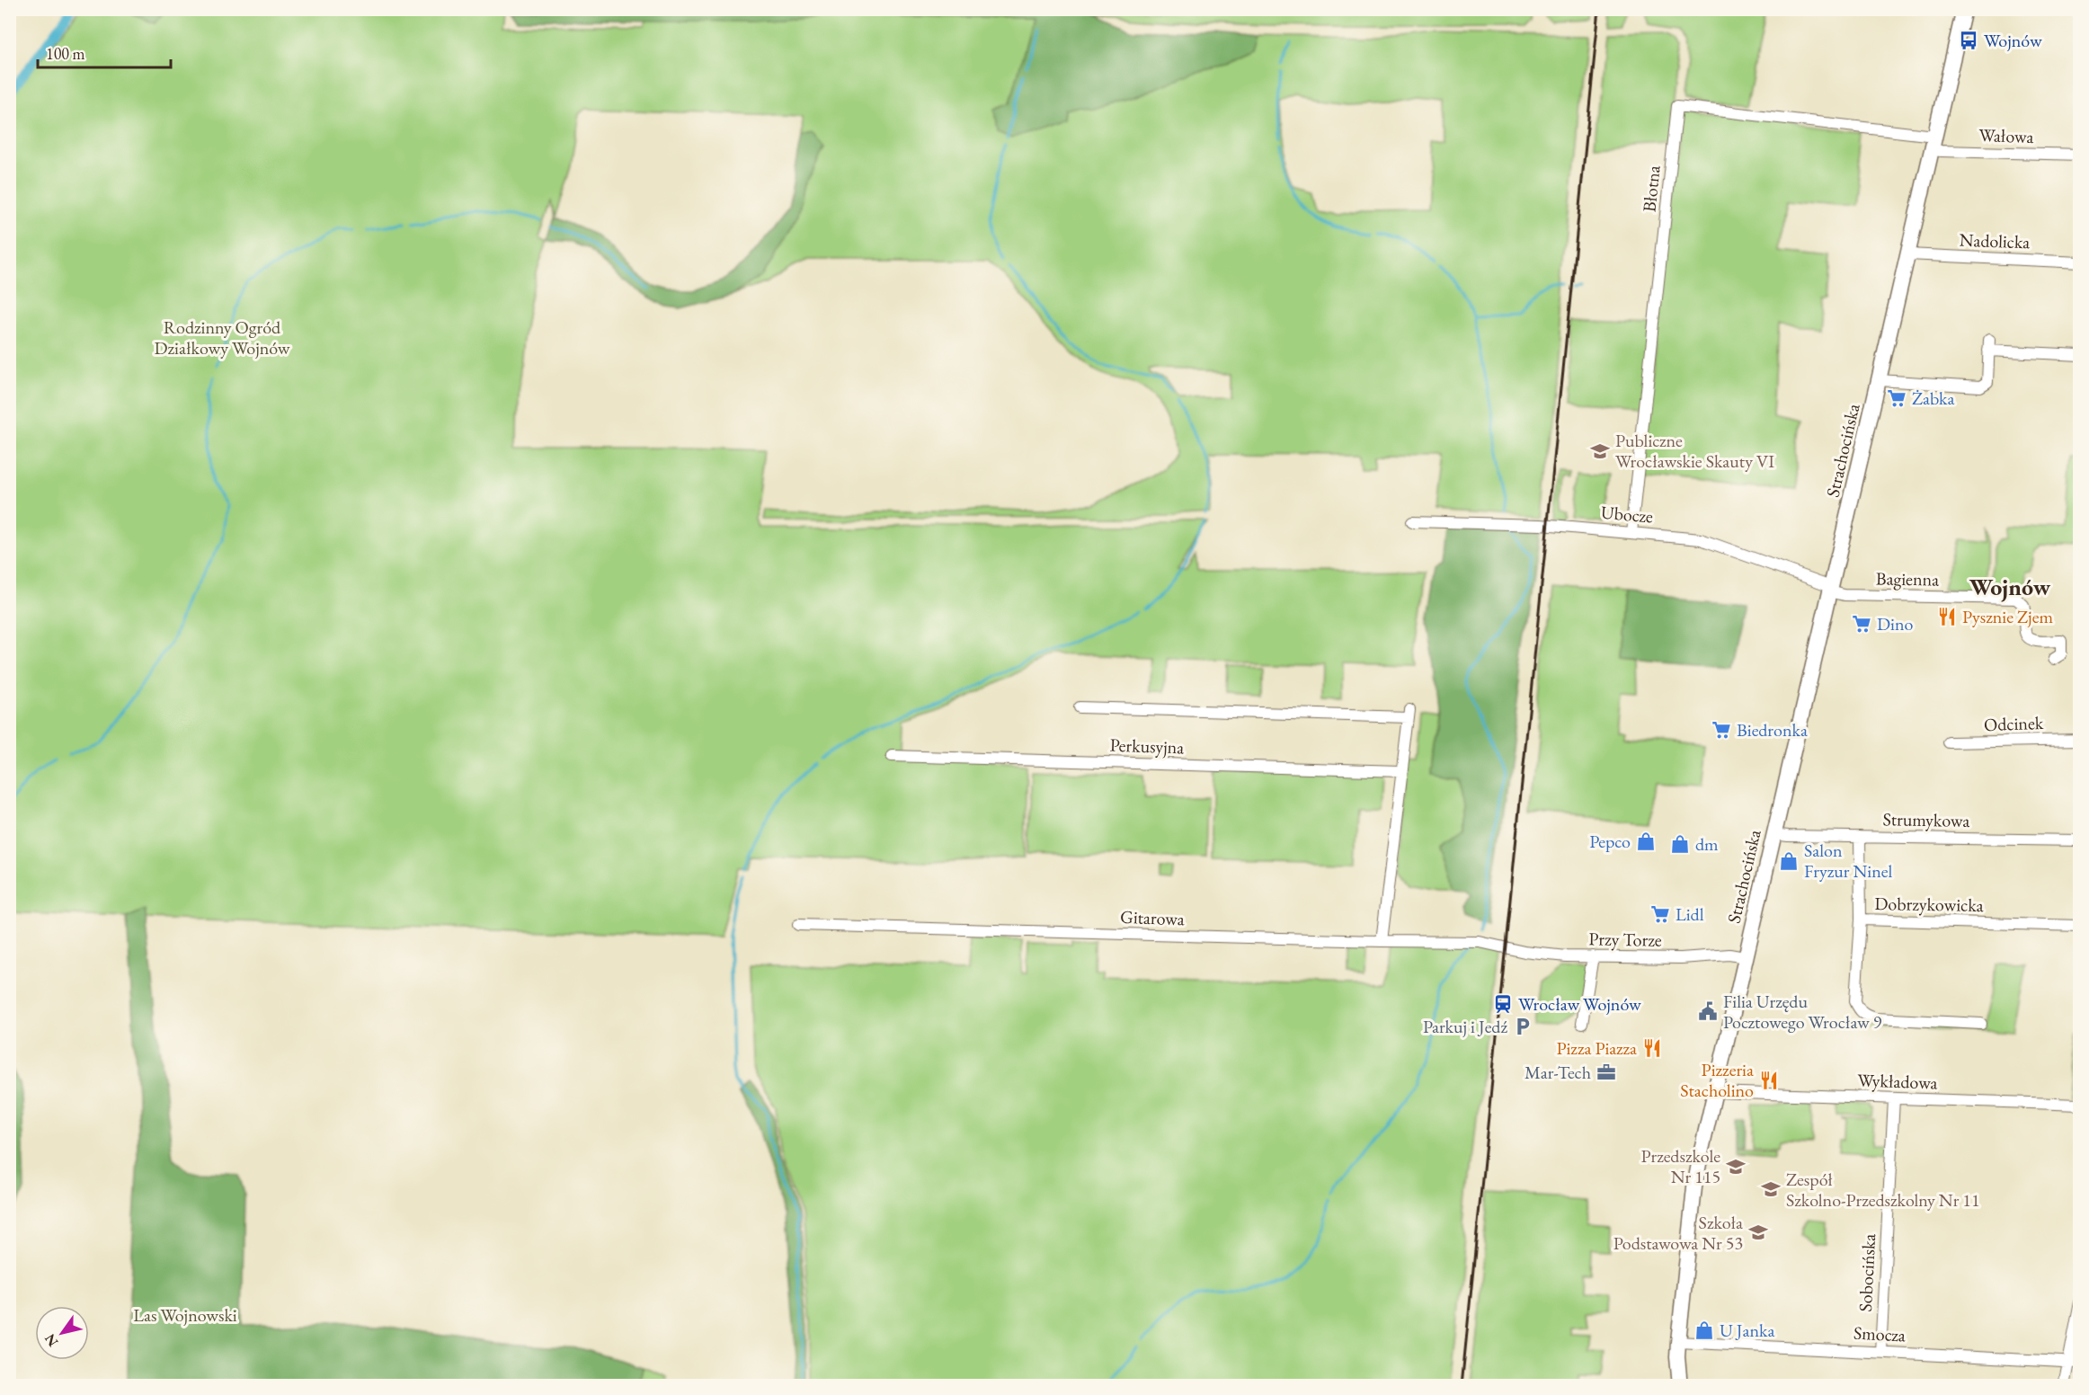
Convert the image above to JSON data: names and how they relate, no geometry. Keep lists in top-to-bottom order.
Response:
{
  "streets": {
    "main road": ["Strachocińska"],
    "street": [
      "Wałowa",
      "Błotna",
      "Nadolicka",
      "Ubocze",
      "Bagienna",
      "Odcinek",
      "Perkusyjna",
      "Strumykowa",
      "Dobrzykowicka",
      "Gitarowa",
      "Przy Torze",
      "Wykładowa",
      "Sobocińska",
      "Smocza"
    ]
  },
  "crossings": [
    ["Wałowa", "Błotna"],
    ["Wałowa", "Strachocińska"],
    ["Błotna", "Strachocińska"],
    ["Błotna", "Ubocze"],
    ["Nadolicka", "Strachocińska"],
    ["Strachocińska", "Ubocze"],
    ["Strachocińska", "Bagienna"],
    ["Strachocińska", "Strumykowa"],
    ["Strachocińska", "Przy Torze"],
    ["Strachocińska", "Wykładowa"],
    ["Strachocińska", "Smocza"],
    ["Ubocze", "Bagienna"],
    ["Perkusyjna", "Gitarowa"],
    ["Strumykowa", "Dobrzykowicka"],
    ["Gitarowa", "Przy Torze"],
    ["Wykładowa", "Sobocińska"],
    ["Sobocińska", "Smocza"]
  ],
  "districts": ["Wojnów"],
  "parks": ["Rodzinny Ogród Działkowy Wojnów", "Las Wojnowski"],
  "places": {
    "bus stop": ["Wojnów"],
    "supermarket": [
      "Żabka",
      "Dino",
      "Biedronka",
      "Lidl"
    ],
    "school or university": [
      "Publiczne Wrocławskie Skauty VI",
      "Przedszkole Nr 115",
      "Zespół Szkolno-Przedszkolny Nr 11",
      "Szkoła Podstawowa Nr 53"
    ],
    "restaurant": ["Pysznie Zjem", "Pizza Piazza", "Pizzeria Stacholino"],
    "shop": [
      "Pepco",
      "dm",
      "Salon Fryzur Ninel",
      "U Janka"
    ],
    "station": ["Wrocław Wojnów"],
    "public building": ["Filia Urzędu Pocztowego Wrocław 9"],
    "parking": ["Parkuj i Jedź"],
    "office": ["Mar-Tech"]
  },
  "scale_bar": "100 m",
  "north": "bottom left"
}
